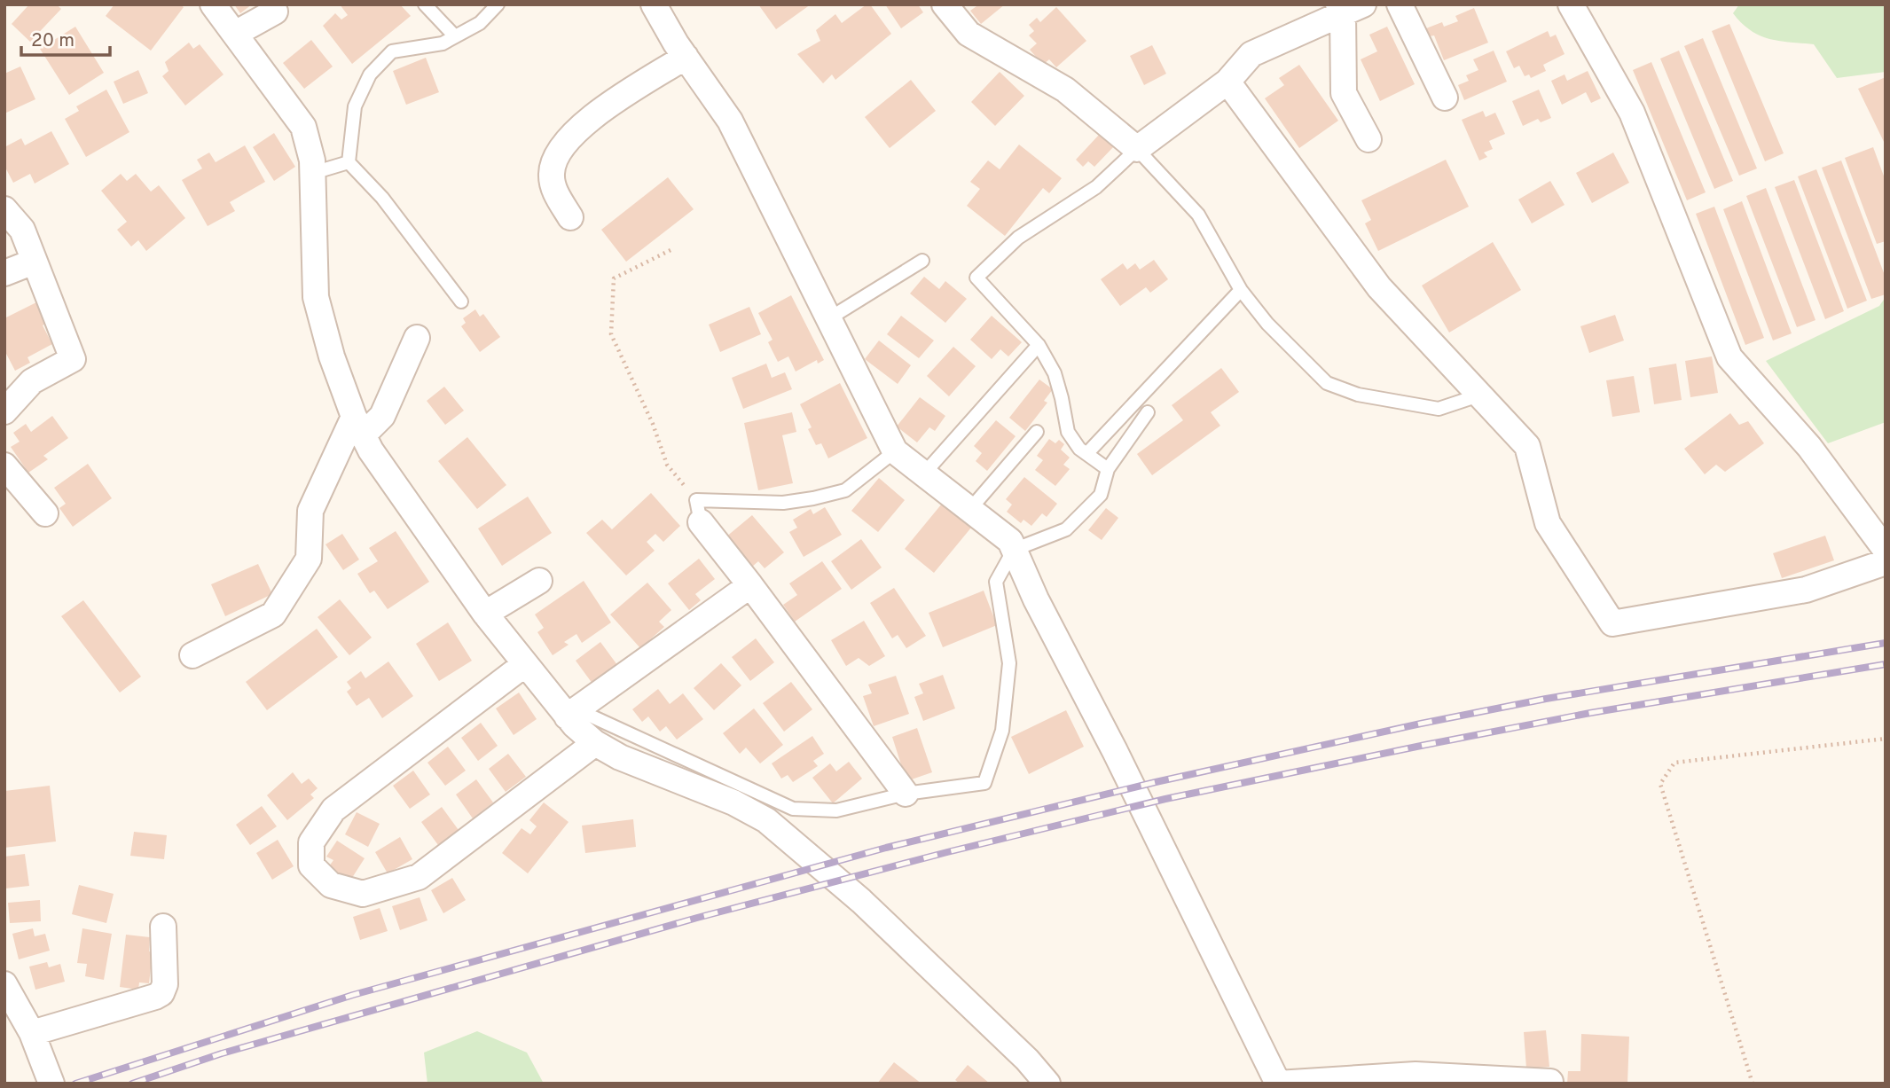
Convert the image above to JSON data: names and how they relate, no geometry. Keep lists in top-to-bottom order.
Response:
{
  "scale_bar": "20 m"
}
